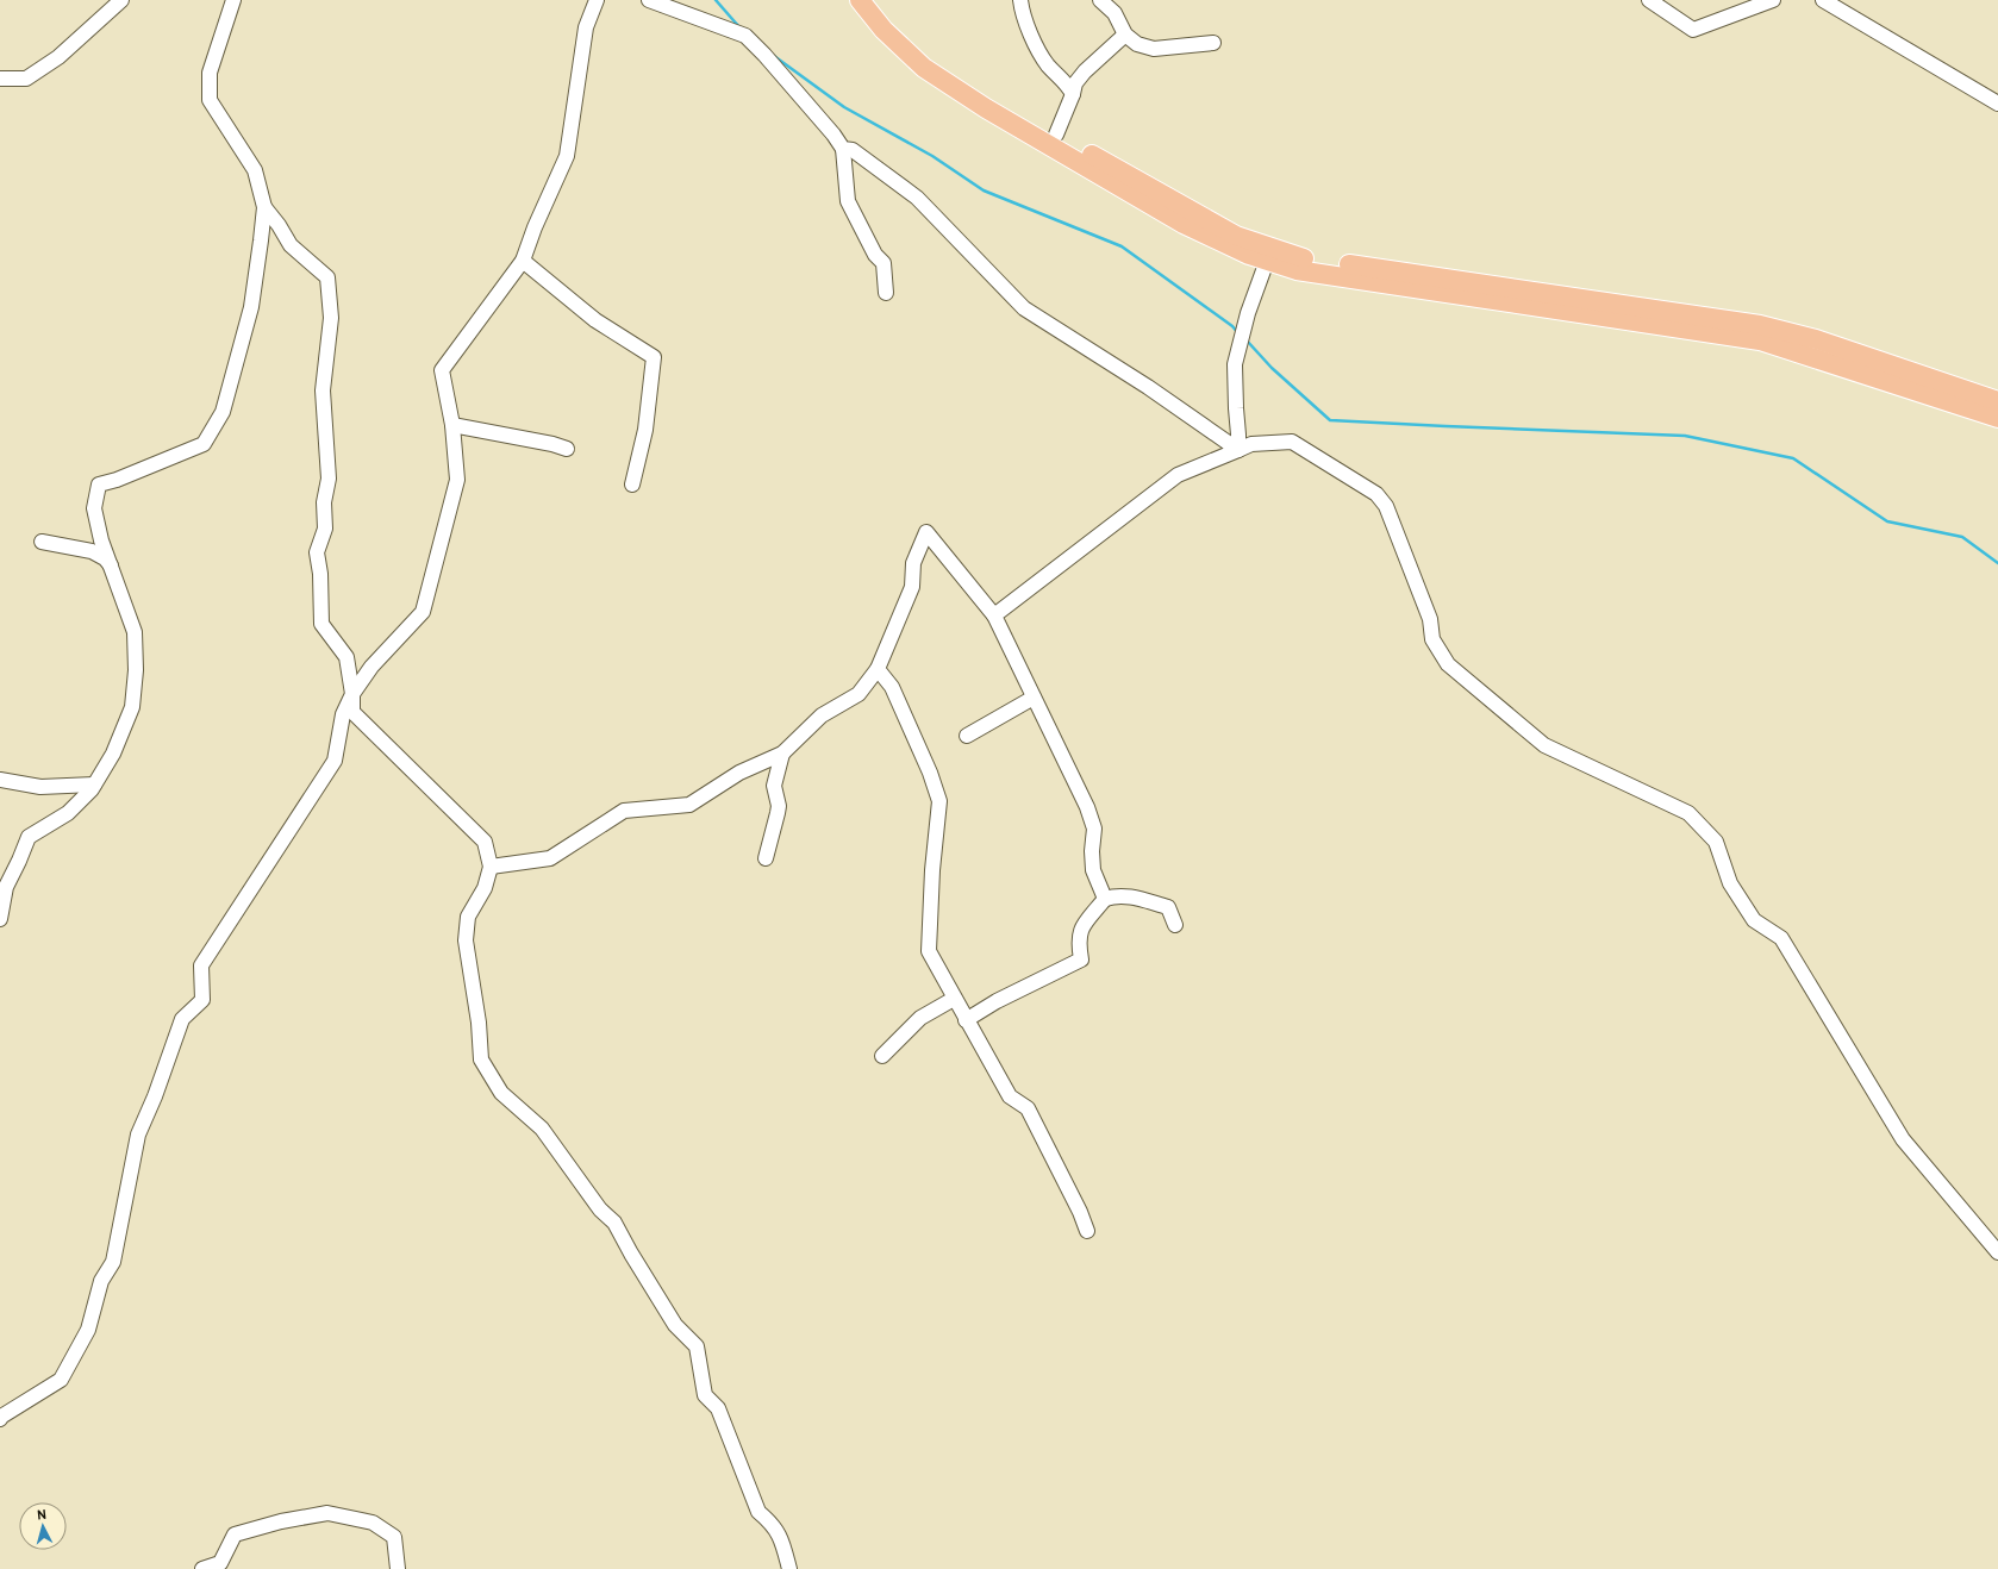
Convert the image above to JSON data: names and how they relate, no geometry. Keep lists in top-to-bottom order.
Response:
{
  "north": "top"
}
